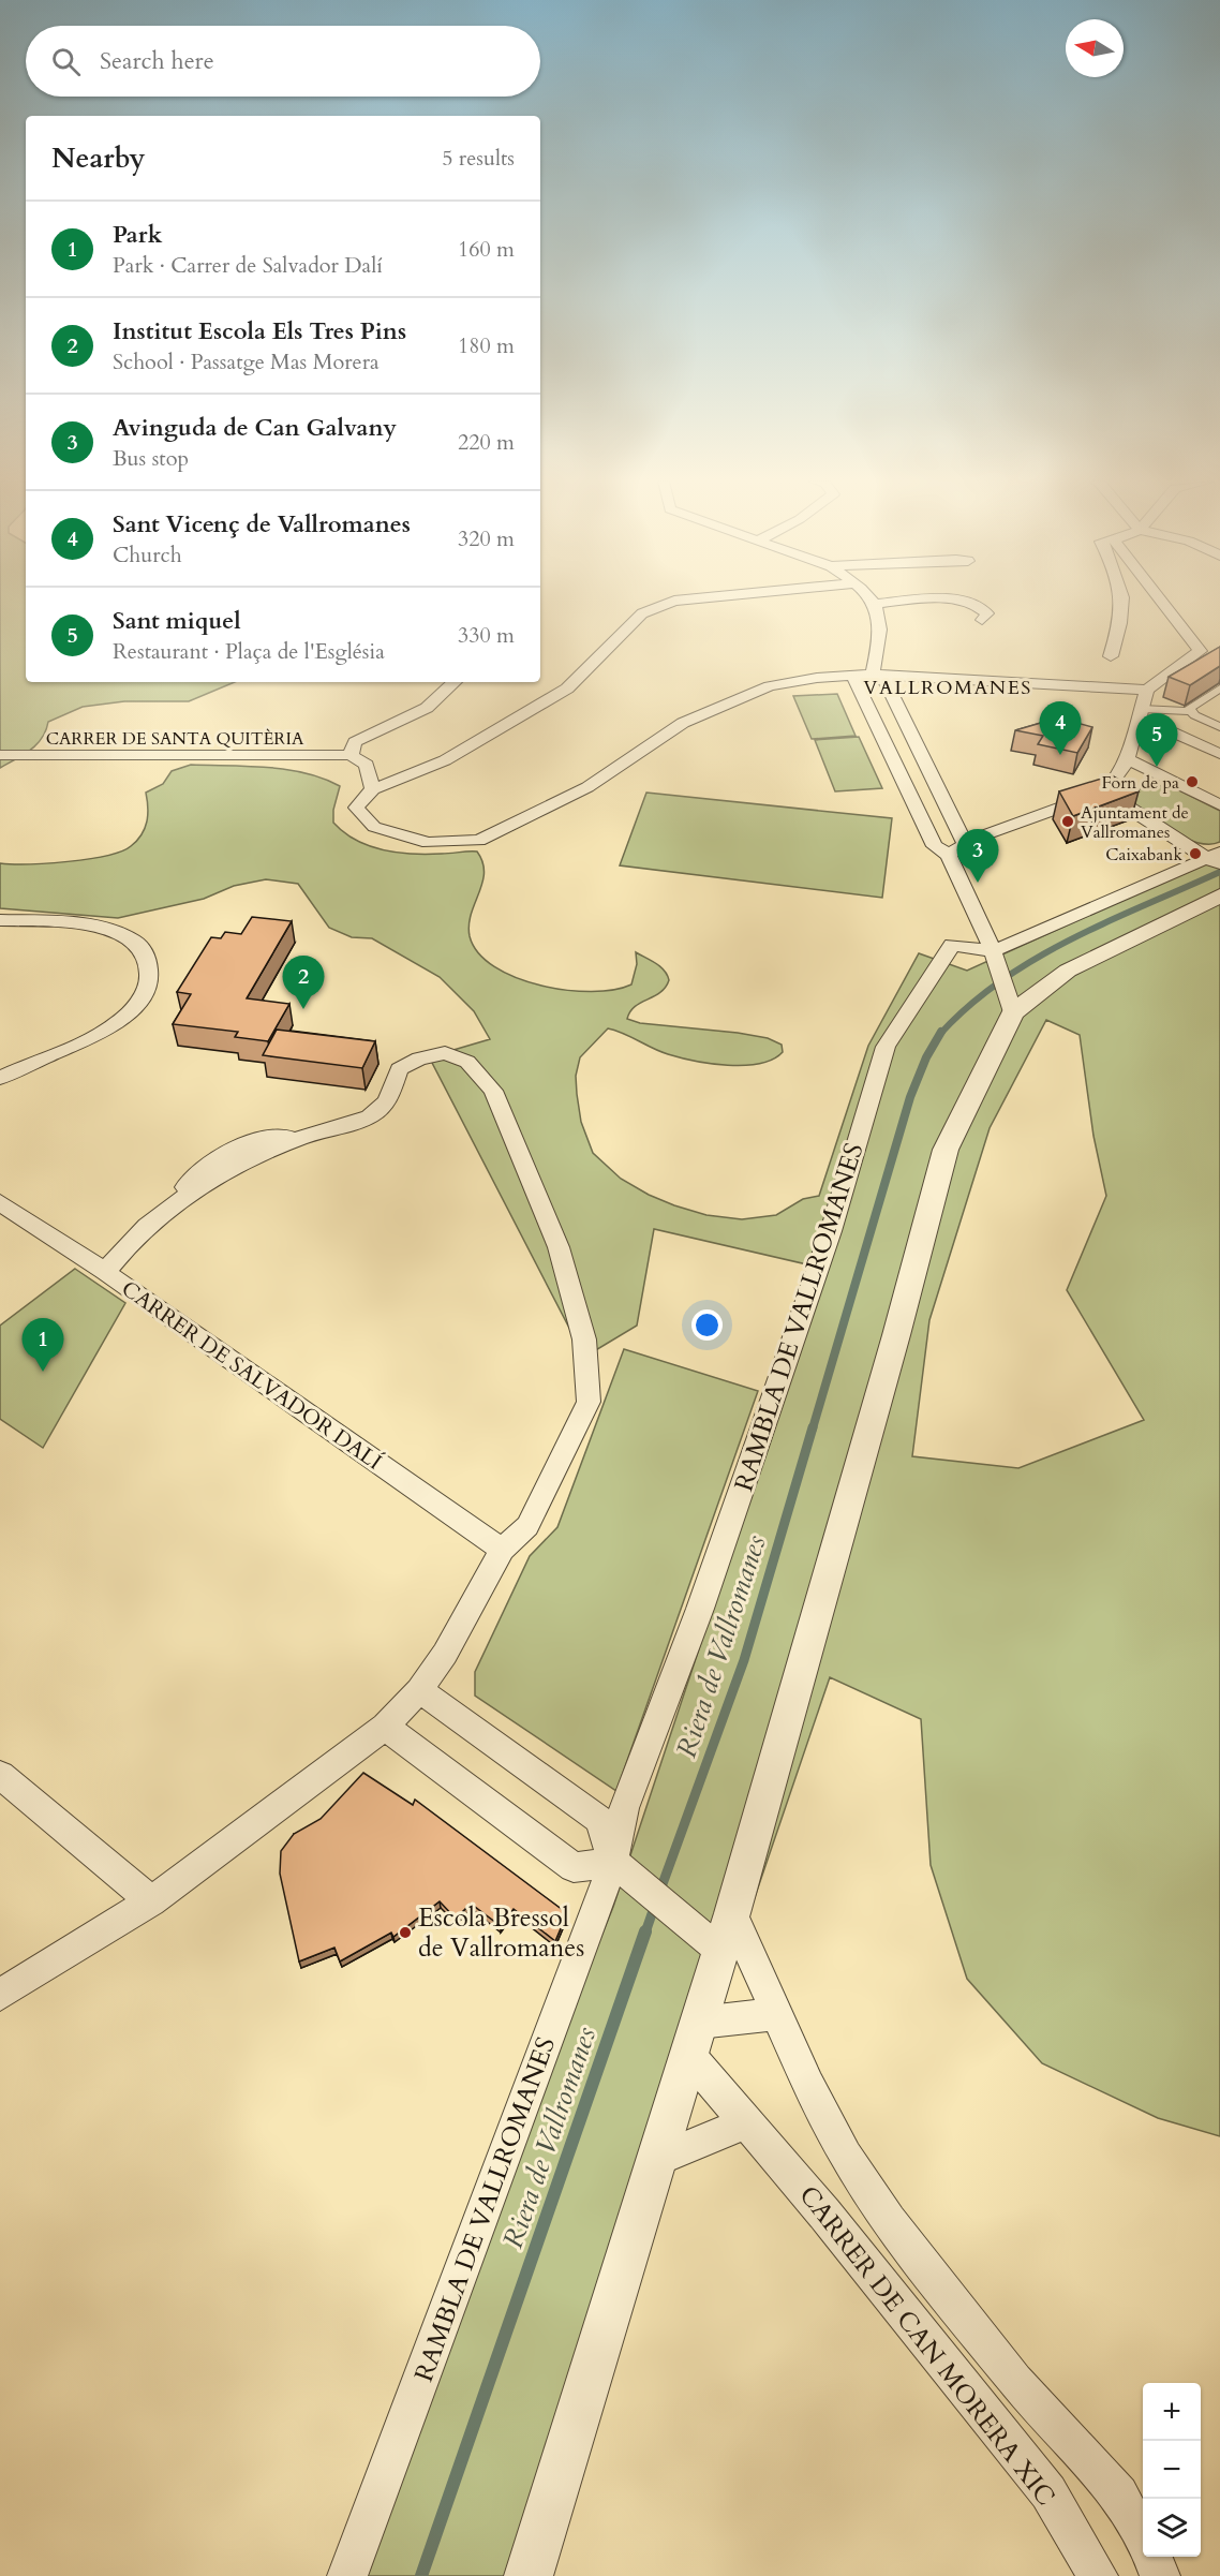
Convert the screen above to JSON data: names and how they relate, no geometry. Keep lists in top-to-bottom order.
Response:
{
  "streets": {
    "street": [
      "CARRER DE SANTA QUITÈRIA",
      "RAMBLA DE VALLROMANES",
      "CARRER DE SALVADOR DALÍ",
      "CARRER DE CAN MORERA XIC"
    ]
  },
  "districts": ["VALLROMANES"],
  "water": ["Riera de Vallromanes"],
  "places": [
    "Forn de pa",
    "Ajuntament de Vallromanes",
    "Caixabank",
    "Escola Bressol de Vallromanes"
  ],
  "north": "left",
  "page": {
    "search": "Search here",
    "heading": ["Nearby", "5 results"],
    "list": [
      {
        "mark": "1",
        "name": "Park",
        "note": "Park · Carrer de Salvador Dalí",
        "value": "160 m"
      },
      {
        "mark": "2",
        "name": "Institut Escola Els Tres Pins",
        "note": "School · Passatge Mas Morera",
        "value": "180 m"
      },
      {
        "mark": "3",
        "name": "Avinguda de Can Galvany",
        "note": "Bus stop",
        "value": "220 m"
      },
      {
        "mark": "4",
        "name": "Sant Vicenç de Vallromanes",
        "note": "Church",
        "value": "320 m"
      },
      {
        "mark": "5",
        "name": "Sant miquel",
        "note": "Restaurant · Plaça de l'Església",
        "value": "330 m"
      }
    ],
    "pins": [
      "4",
      "5",
      "3",
      "2",
      "1"
    ],
    "map_buttons": ["+", "−"]
  }
}
